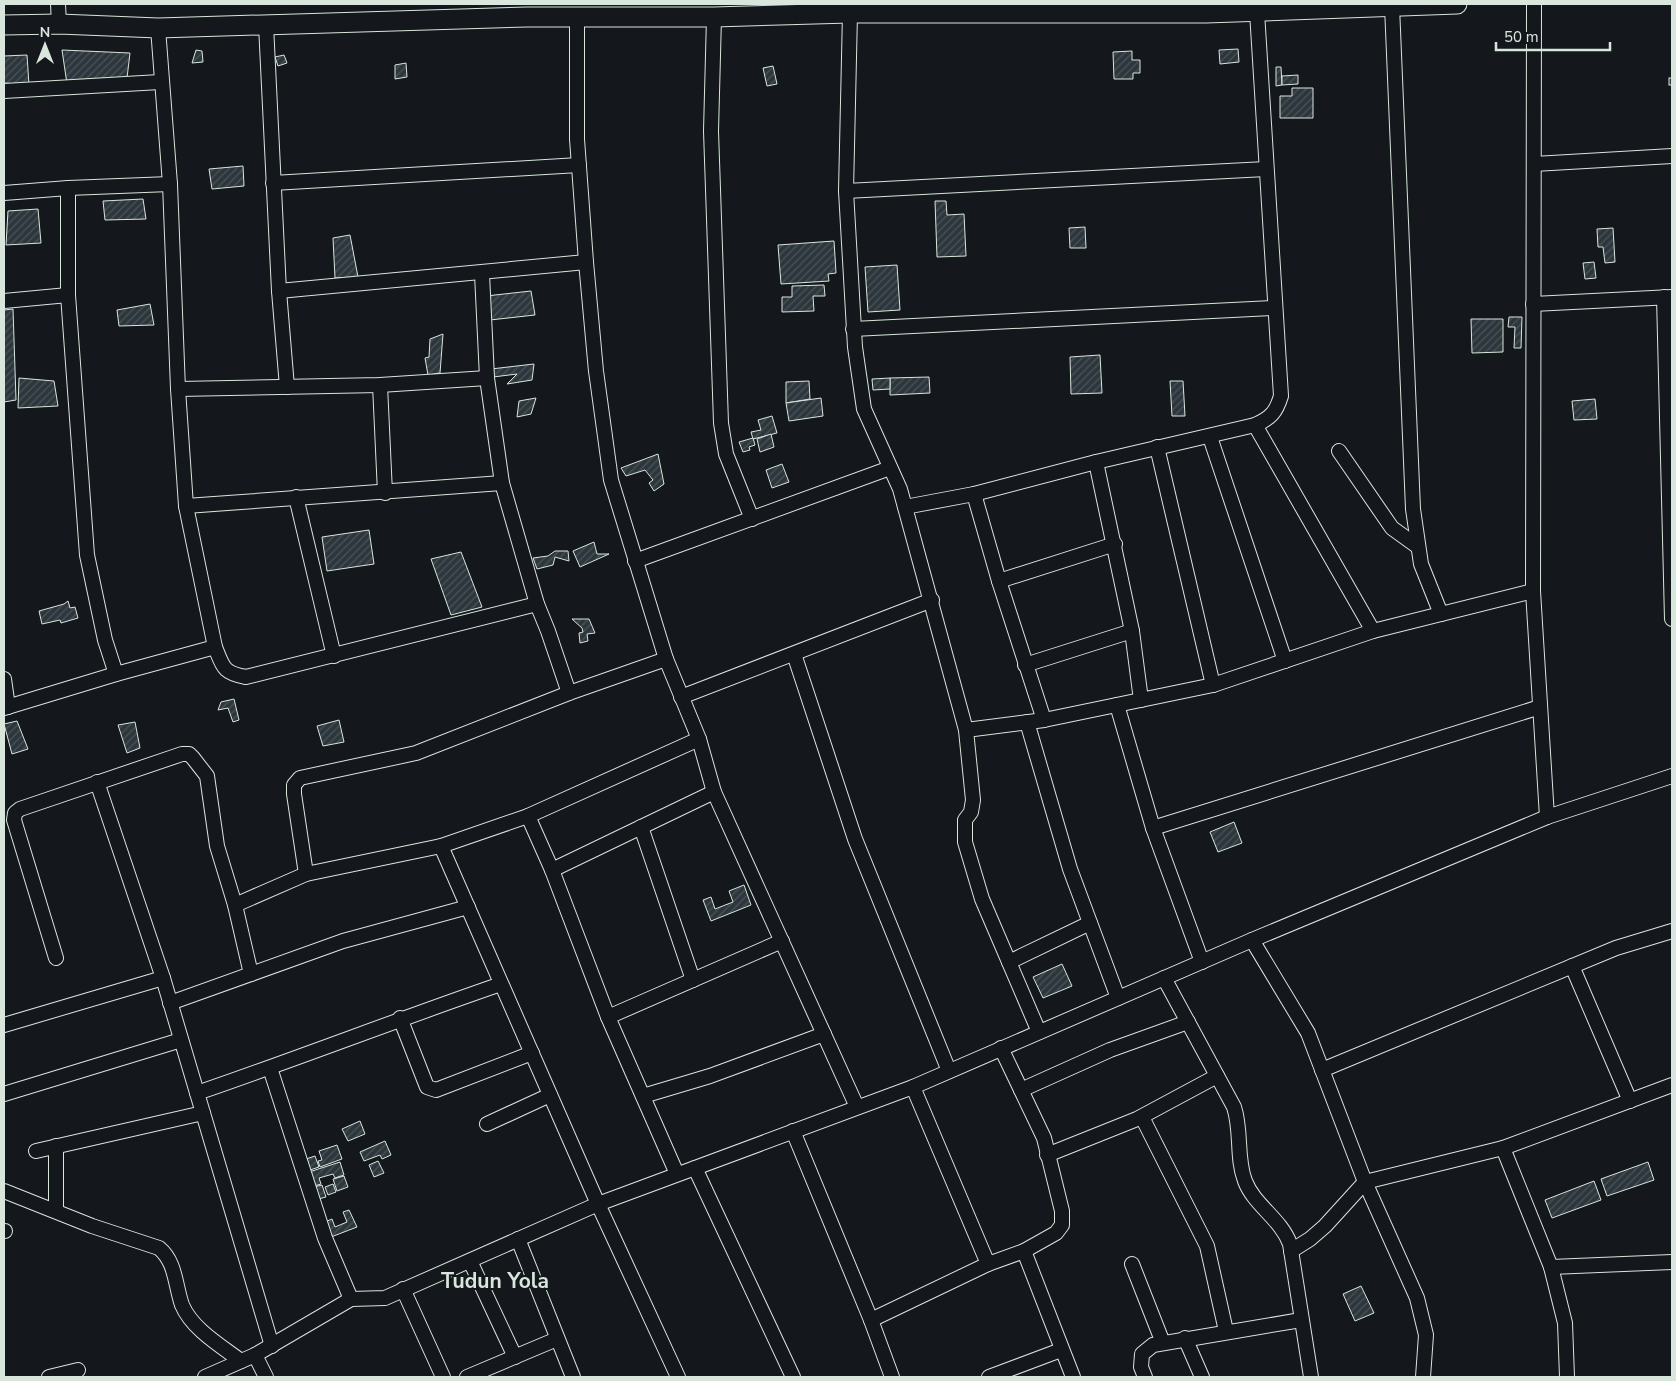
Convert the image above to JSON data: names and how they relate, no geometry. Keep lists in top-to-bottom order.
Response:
{
  "districts": ["Tudun Yola"],
  "scale_bar": "50 m",
  "north": "top"
}
